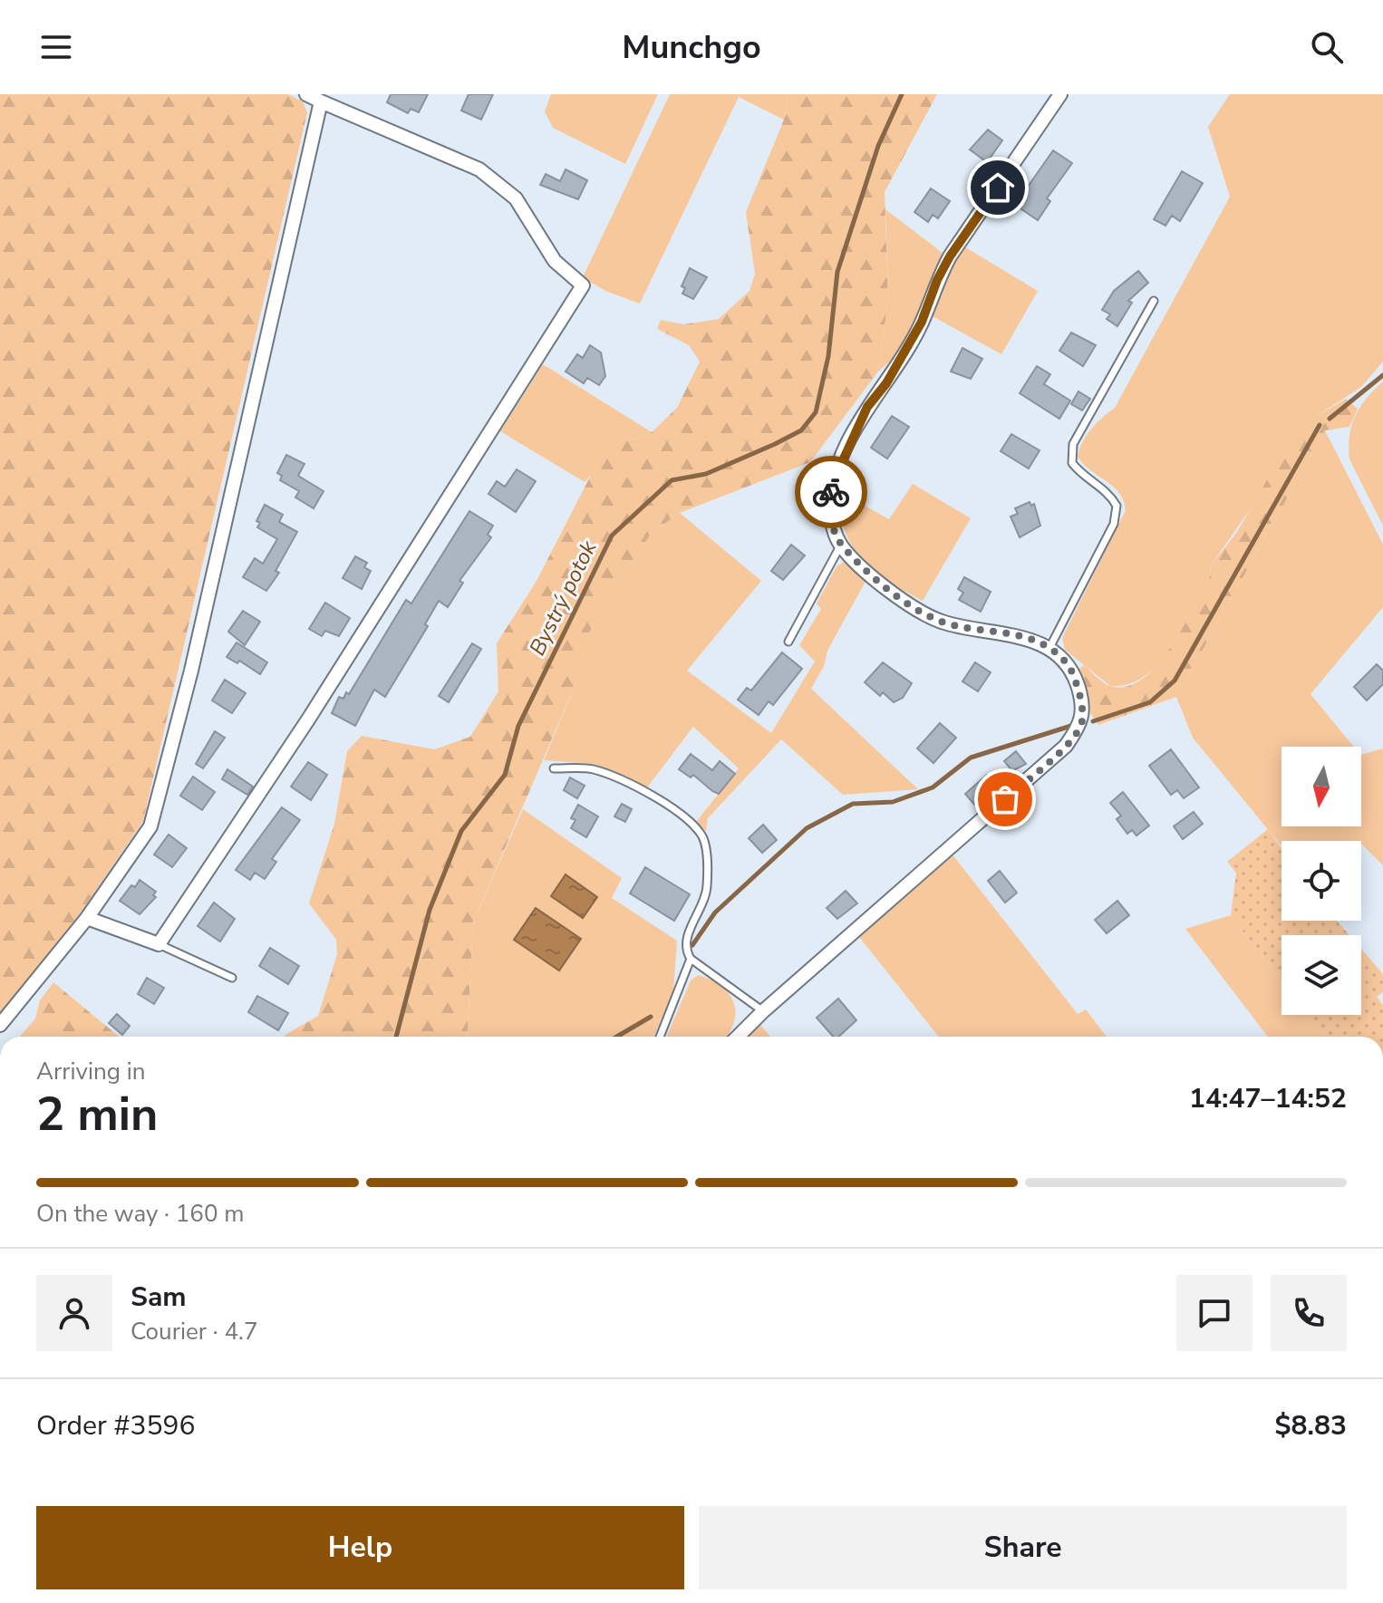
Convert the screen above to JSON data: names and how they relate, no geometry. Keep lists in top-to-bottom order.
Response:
{
  "water": ["Bystrý potok"],
  "north": "bottom",
  "page": {
    "header": "Munchgo",
    "heading": ["2 min", "Arriving in", "14:47–14:52"],
    "panel": [
      "Sam",
      "Courier · 4.7",
      "Order #3596",
      "$8.83"
    ],
    "bar": "On the way · 160 m",
    "buttons": ["Help", "Share"]
  }
}
